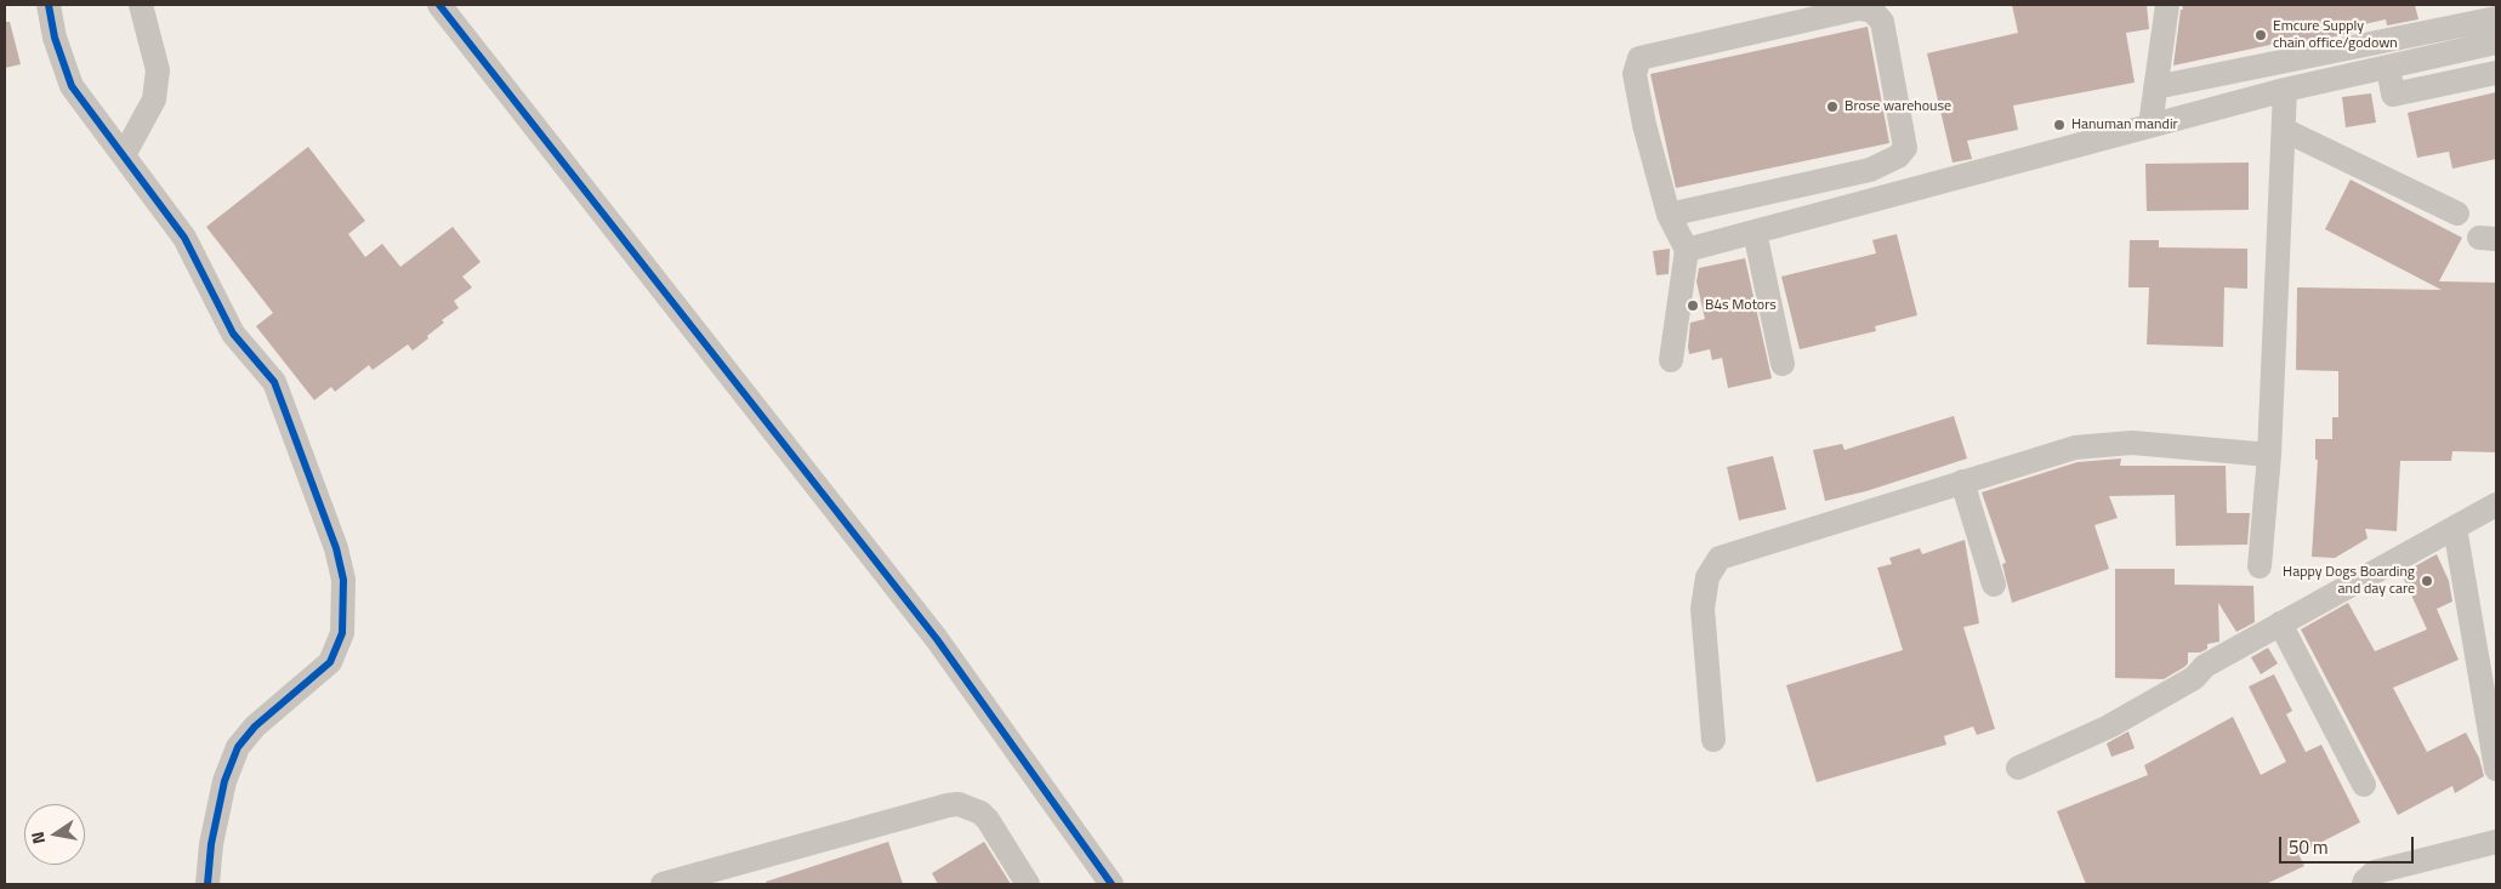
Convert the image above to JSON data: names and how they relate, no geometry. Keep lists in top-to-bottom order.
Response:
{
  "places": [
    "Emcure Supply chain office/godown",
    "Brose warehouse",
    "Hanuman mandir",
    "B4s Motors",
    "Happy Dogs Boarding and day care"
  ],
  "scale_bar": "50 m",
  "north": "left"
}
